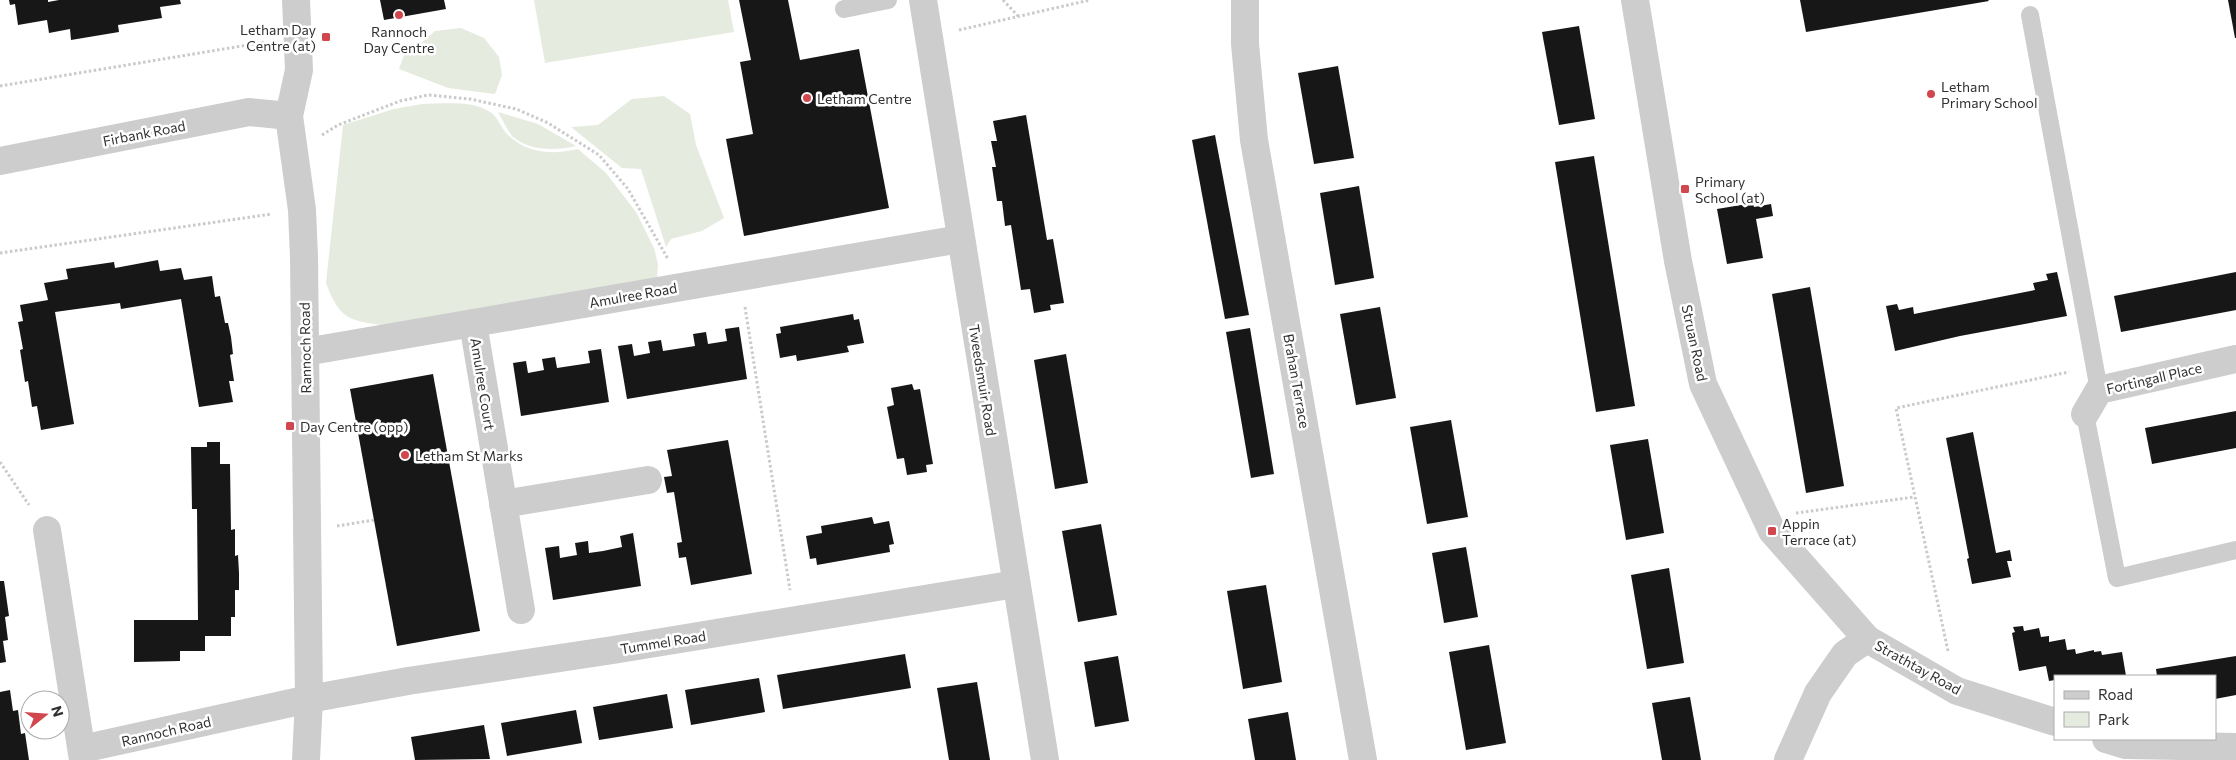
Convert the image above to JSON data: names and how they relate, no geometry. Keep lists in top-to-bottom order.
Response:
{
  "streets": {
    "street": [
      "Firbank Road",
      "Amulree Road",
      "Struan Road",
      "Rannoch Road",
      "Fortingall Place",
      "Tweedsmuir Road",
      "Brahan Terrace",
      "Amulree Court",
      "Tummel Road",
      "Strathtay Road"
    ]
  },
  "crossings": [
    ["Firbank Road", "Rannoch Road"],
    ["Amulree Road", "Rannoch Road"],
    ["Amulree Road", "Tweedsmuir Road"],
    ["Amulree Road", "Amulree Court"],
    ["Struan Road", "Strathtay Road"],
    ["Rannoch Road", "Tummel Road"],
    ["Tweedsmuir Road", "Tummel Road"]
  ],
  "places": {
    "other": [
      "Rannoch Day Centre",
      "Letham Primary School",
      "Letham Centre",
      "Letham St Marks"
    ],
    "transit": [
      "Letham Day Centre (at)",
      "Primary School (at)",
      "Day Centre (opp)",
      "Appin Terrace (at)"
    ]
  },
  "legend": ["Road", "Park"],
  "north": "right"
}
